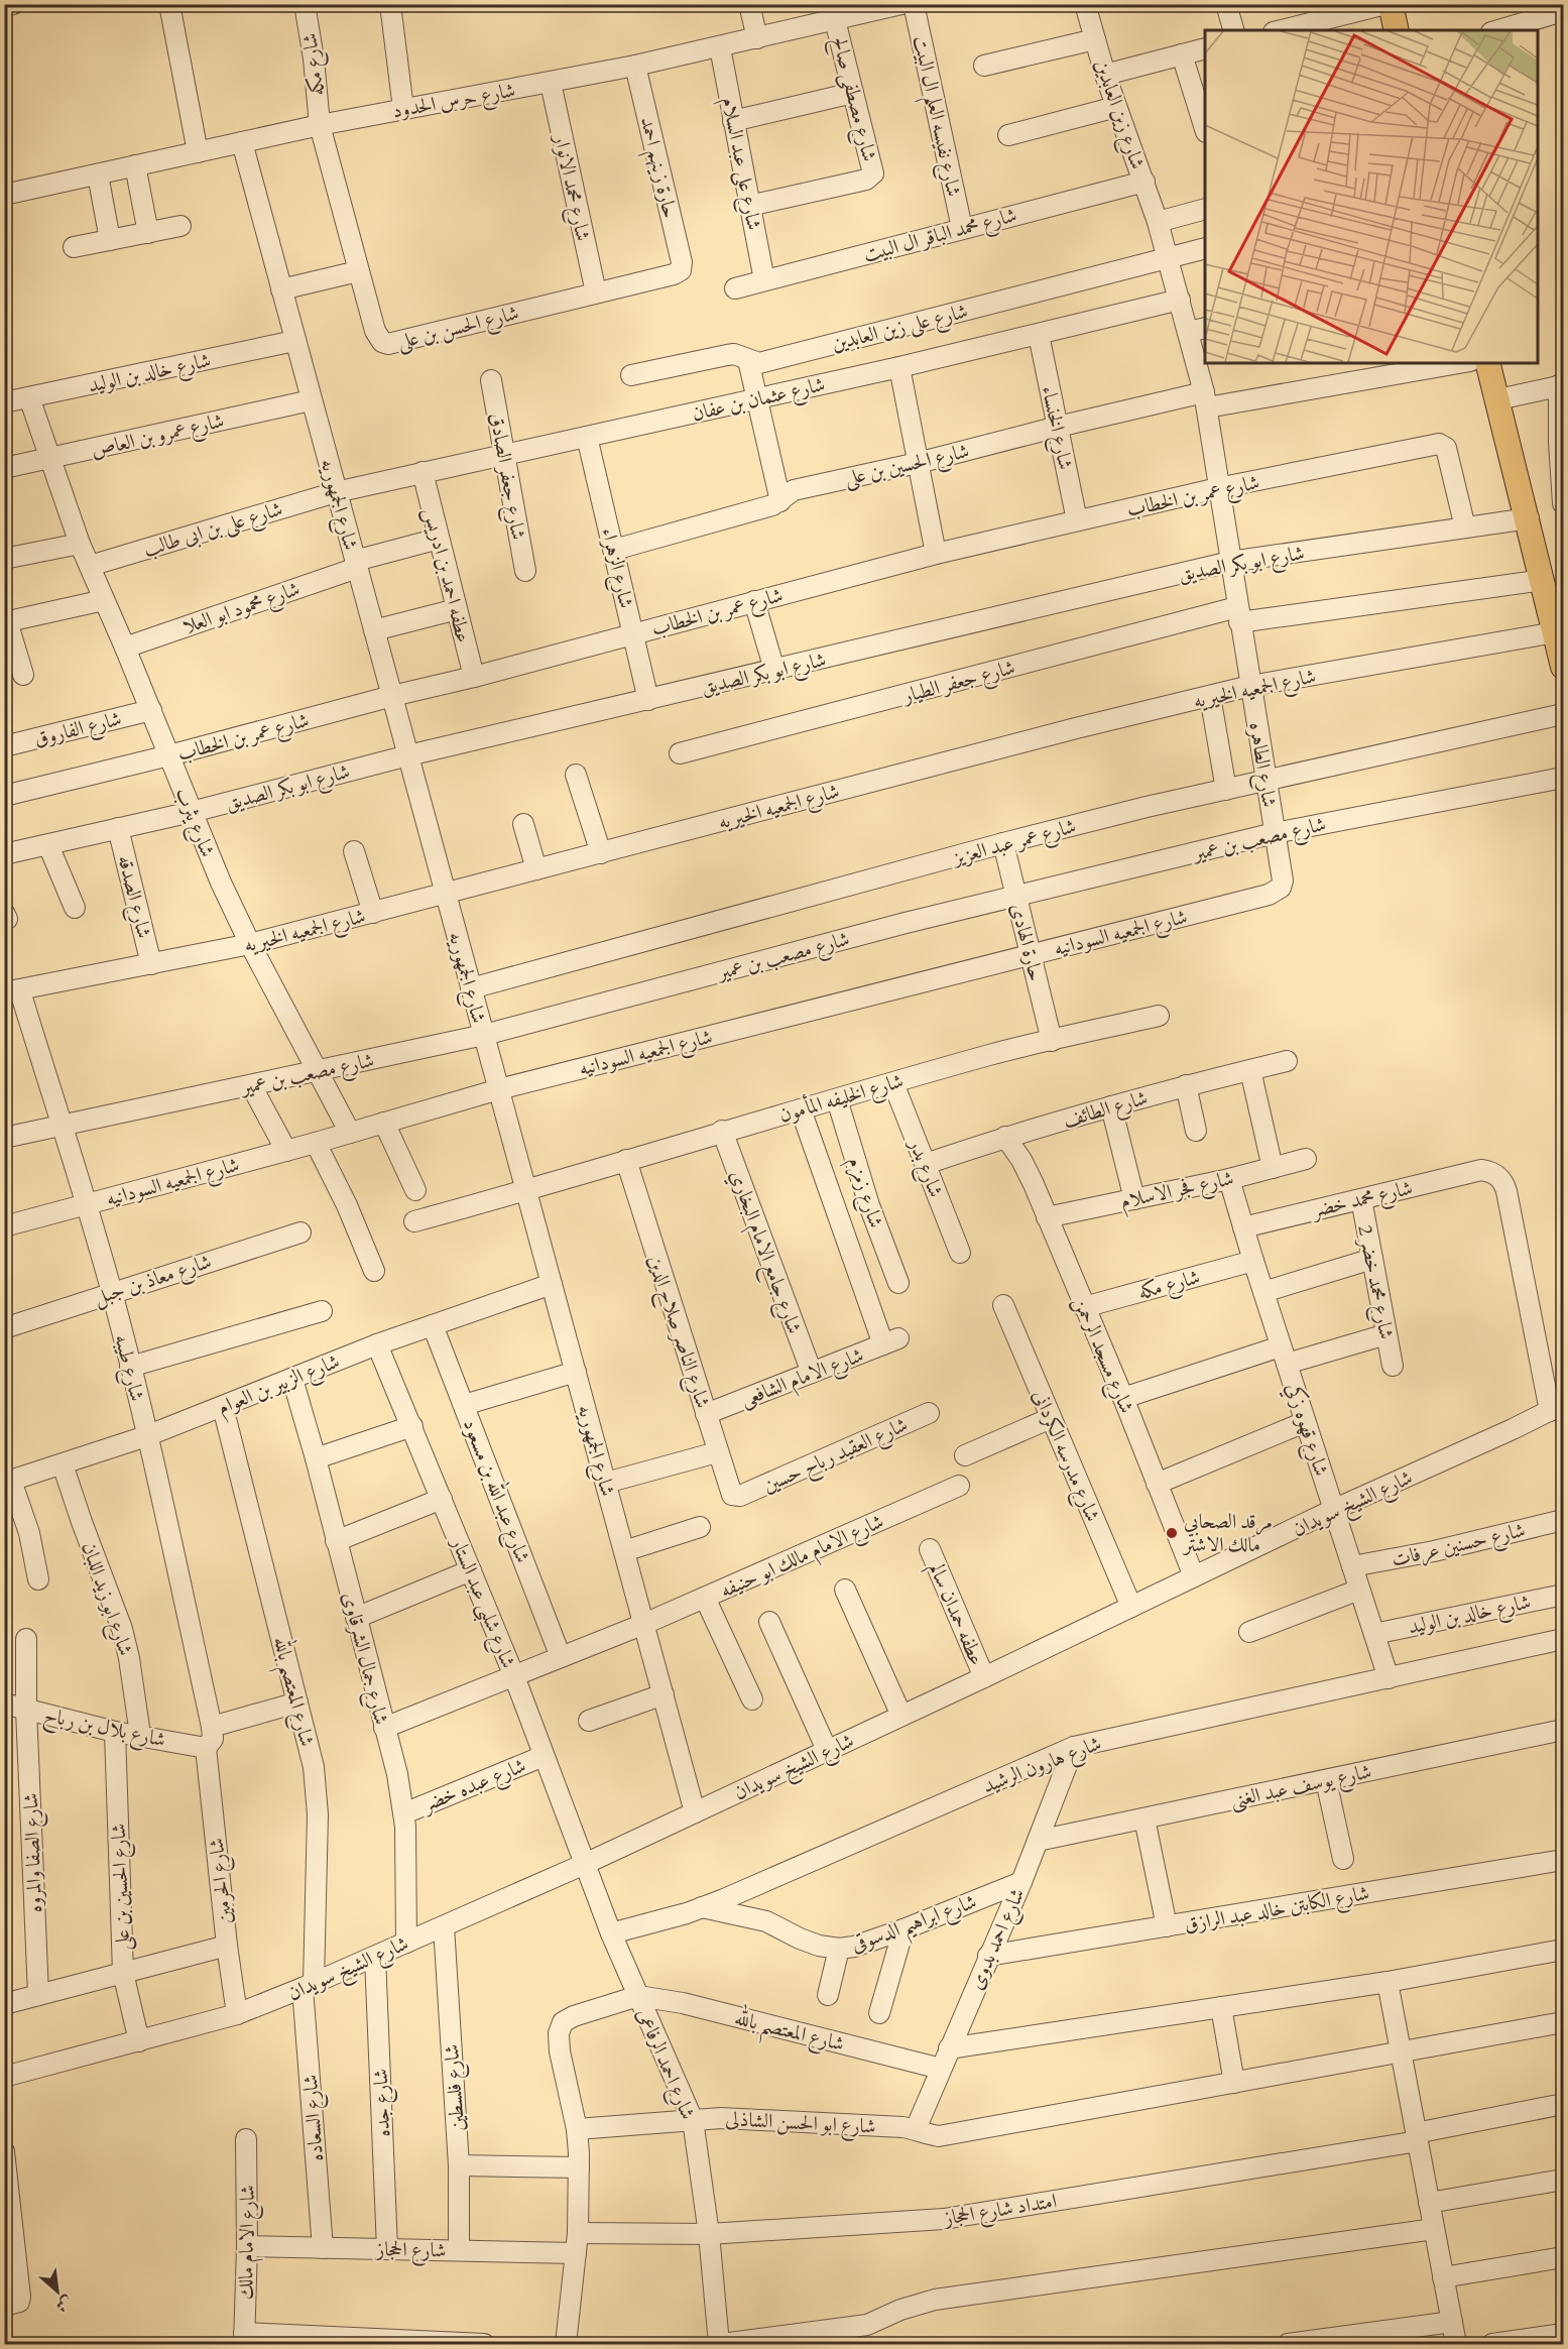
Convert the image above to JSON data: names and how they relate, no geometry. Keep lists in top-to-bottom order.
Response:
{
  "streets": {
    "street": [
      "شارع مكه",
      "شارع مصطفى صالح",
      "شارع حرس الحدود",
      "شارع زين العابدين",
      "شارع نفيسه العلم ال البيت",
      "شارع على عبد السلام",
      "حارة زينهم احمد",
      "شارع محمد الانوار",
      "شارع محمد الباقر ال البيت",
      "شارع الحسن بن على",
      "شارع على زين العابدين",
      "شارع خالد بن الوليد",
      "شارع عثمان بن عفان",
      "شارع الخنساء",
      "شارع عمرو بن العاص",
      "شارع الحسين بن على",
      "شارع جعفر الصادق",
      "شارع عمر بن الخطاب",
      "شارع الجمهوريه",
      "شارع على بن ابى طالب",
      "شارع ابو بكر الصديق",
      "شارع الزهراء",
      "عطفه احمد بن ادريس",
      "شارع محمود ابو العلا",
      "شارع جعفر الطيار",
      "شارع الجمعيه الخيريه",
      "شارع الفاروق",
      "شارع الطاهره",
      "شارع يثرب",
      "شارع مصعب بن عمير",
      "شارع عمر عبد العزيز",
      "شارع الصدقه",
      "شارع الجمعيه السودانيه",
      "حارة الهادى",
      "شارع الخليفه المأمون",
      "شارع الطائف",
      "شارع بدر",
      "شارع فجر الاسلام",
      "شارع زمزم",
      "شارع محمد خضر",
      "شارع جامع الامام البخاري",
      "شارع معاذ بن جبل",
      "شارع محمد خضر 2",
      "شارع الناصر صلاح الدين",
      "شارع مسجد الرحمن",
      "شارع طيبه",
      "شارع الامام الشافعى",
      "شارع الزبير بن العوام",
      "شارع قهوه زكي",
      "شارع العقيد رباح حسين",
      "شارع مدرسه الكردانى",
      "شارع عبد الله بن مسعود",
      "شارع الشيخ سويدان",
      "شارع حسنين عرفات",
      "شارع الامام مالك ابو حنيفه",
      "شارع ابو زيد اللبان",
      "شارع شلبى عبد الستار",
      "عطفه حمدان سالم",
      "شارع جمال الشرقاوى",
      "شارع المعتصم بالله",
      "شارع بلال بن رباح",
      "شارع هارون الرشيد",
      "شارع عبده خضر",
      "شارع يوسف عبد الغنى",
      "شارع الصفا والمروه",
      "شارع الحرمين",
      "شارع الكابتن خالد عبد الرازق",
      "شارع ابراهيم الدسوقى",
      "شارع احمد بدوى",
      "شارع احمد الرفاعى",
      "شارع فلسطين",
      "شارع جده",
      "شارع السعاده",
      "شارع ابو الحسن الشاذلى",
      "امتداد شارع الحجاز",
      "شارع الامام مالك",
      "شارع الحجاز"
    ]
  },
  "crossings": [
    ["شارع مكه", "شارع حرس الحدود"],
    ["شارع مكه", "شارع الحسن بن على"],
    ["شارع مكه", "شارع مسجد الرحمن"],
    ["شارع مكه", "شارع قهوه زكي"],
    ["شارع مصطفى صالح", "شارع حرس الحدود"],
    ["شارع مصطفى صالح", "شارع على عبد السلام"],
    ["شارع حرس الحدود", "شارع على عبد السلام"],
    ["شارع حرس الحدود", "حارة زينهم احمد"],
    ["شارع حرس الحدود", "شارع محمد الانوار"],
    ["شارع حرس الحدود", "شارع الحسن بن على"],
    ["شارع حرس الحدود", "شارع الجمهوريه"],
    ["شارع زين العابدين", "شارع محمد الباقر ال البيت"],
    ["شارع زين العابدين", "شارع الطاهره"],
    ["شارع نفيسه العلم ال البيت", "شارع محمد الباقر ال البيت"],
    ["شارع على عبد السلام", "شارع محمد الباقر ال البيت"],
    ["حارة زينهم احمد", "شارع الحسن بن على"],
    ["شارع محمد الانوار", "شارع الحسن بن على"],
    ["شارع على زين العابدين", "شارع الطاهره"],
    ["شارع خالد بن الوليد", "شارع الجمهوريه"],
    ["شارع خالد بن الوليد", "شارع يثرب"],
    ["شارع خالد بن الوليد", "شارع قهوه زكي"],
    ["شارع عثمان بن عفان", "شارع الخنساء"],
    ["شارع عثمان بن عفان", "شارع جعفر الصادق"],
    ["شارع عثمان بن عفان", "شارع الجمهوريه"],
    ["شارع عثمان بن عفان", "شارع على بن ابى طالب"],
    ["شارع عثمان بن عفان", "شارع الزهراء"],
    ["شارع عثمان بن عفان", "عطفه احمد بن ادريس"],
    ["شارع عثمان بن عفان", "شارع الطاهره"],
    ["شارع الخنساء", "شارع الحسين بن على"],
    ["شارع الخنساء", "شارع عمر بن الخطاب"],
    ["شارع عمرو بن العاص", "شارع الجمهوريه"],
    ["شارع عمرو بن العاص", "شارع يثرب"],
    ["شارع الحسين بن على", "شارع الزهراء"],
    ["شارع الحسين بن على", "شارع الطاهره"],
    ["شارع الحسين بن على", "شارع الشيخ سويدان"],
    ["شارع الحسين بن على", "شارع بلال بن رباح"],
    ["شارع عمر بن الخطاب", "شارع الجمهوريه"],
    ["شارع عمر بن الخطاب", "شارع ابو بكر الصديق"],
    ["شارع عمر بن الخطاب", "شارع الزهراء"],
    ["شارع عمر بن الخطاب", "عطفه احمد بن ادريس"],
    ["شارع عمر بن الخطاب", "شارع الطاهره"],
    ["شارع عمر بن الخطاب", "شارع يثرب"],
    ["شارع الجمهوريه", "شارع على بن ابى طالب"],
    ["شارع الجمهوريه", "شارع ابو بكر الصديق"],
    ["شارع الجمهوريه", "شارع محمود ابو العلا"],
    ["شارع الجمهوريه", "شارع الجمعيه الخيريه"],
    ["شارع الجمهوريه", "شارع مصعب بن عمير"],
    ["شارع الجمهوريه", "شارع عمر عبد العزيز"],
    ["شارع الجمهوريه", "شارع الجمعيه السودانيه"],
    ["شارع الجمهوريه", "شارع الخليفه المأمون"],
    ["شارع الجمهوريه", "شارع الزبير بن العوام"],
    ["شارع الجمهوريه", "شارع الشيخ سويدان"],
    ["شارع الجمهوريه", "شارع الامام مالك ابو حنيفه"],
    ["شارع على بن ابى طالب", "شارع يثرب"],
    ["شارع ابو بكر الصديق", "شارع الزهراء"],
    ["شارع ابو بكر الصديق", "شارع الطاهره"],
    ["شارع ابو بكر الصديق", "شارع يثرب"],
    ["شارع ابو بكر الصديق", "شارع الصدقه"],
    ["عطفه احمد بن ادريس", "شارع محمود ابو العلا"],
    ["شارع محمود ابو العلا", "شارع يثرب"],
    ["شارع جعفر الطيار", "شارع الطاهره"],
    ["شارع الجمعيه الخيريه", "شارع الطاهره"],
    ["شارع الجمعيه الخيريه", "شارع يثرب"],
    ["شارع الجمعيه الخيريه", "شارع الصدقه"],
    ["شارع الجمعيه الخيريه", "شارع طيبه"],
    ["شارع الفاروق", "شارع يثرب"],
    ["شارع الطاهره", "شارع مصعب بن عمير"],
    ["شارع الطاهره", "شارع عمر عبد العزيز"],
    ["شارع الطاهره", "شارع الجمعيه السودانيه"],
    ["شارع يثرب", "شارع مصعب بن عمير"],
    ["شارع يثرب", "شارع الجمعيه السودانيه"],
    ["شارع مصعب بن عمير", "حارة الهادى"],
    ["شارع مصعب بن عمير", "شارع طيبه"],
    ["شارع عمر عبد العزيز", "حارة الهادى"],
    ["شارع الجمعيه السودانيه", "حارة الهادى"],
    ["شارع الجمعيه السودانيه", "شارع طيبه"],
    ["حارة الهادى", "شارع الخليفه المأمون"],
    ["شارع الخليفه المأمون", "شارع بدر"],
    ["شارع الخليفه المأمون", "شارع زمزم"],
    ["شارع الخليفه المأمون", "شارع جامع الامام البخاري"],
    ["شارع الخليفه المأمون", "شارع الناصر صلاح الدين"],
    ["شارع الخليفه المأمون", "شارع الامام الشافعى"],
    ["شارع الطائف", "شارع بدر"],
    ["شارع الطائف", "شارع مسجد الرحمن"],
    ["شارع فجر الاسلام", "شارع مسجد الرحمن"],
    ["شارع فجر الاسلام", "شارع قهوه زكي"],
    ["شارع محمد خضر", "شارع محمد خضر 2"],
    ["شارع محمد خضر", "شارع قهوه زكي"],
    ["شارع محمد خضر", "شارع الشيخ سويدان"],
    ["شارع جامع الامام البخاري", "شارع الامام الشافعى"],
    ["شارع معاذ بن جبل", "شارع طيبه"],
    ["شارع الناصر صلاح الدين", "شارع الامام الشافعى"],
    ["شارع الناصر صلاح الدين", "شارع العقيد رباح حسين"],
    ["شارع مسجد الرحمن", "شارع الشيخ سويدان"],
    ["شارع طيبه", "شارع الزبير بن العوام"],
    ["شارع طيبه", "شارع بلال بن رباح"],
    ["شارع طيبه", "شارع الحرمين"],
    ["شارع الزبير بن العوام", "شارع عبد الله بن مسعود"],
    ["شارع الزبير بن العوام", "شارع ابو زيد اللبان"],
    ["شارع الزبير بن العوام", "شارع شلبى عبد الستار"],
    ["شارع الزبير بن العوام", "شارع جمال الشرقاوى"],
    ["شارع الزبير بن العوام", "شارع المعتصم بالله"],
    ["شارع قهوه زكي", "شارع الشيخ سويدان"],
    ["شارع قهوه زكي", "شارع حسنين عرفات"],
    ["شارع قهوه زكي", "شارع هارون الرشيد"],
    ["شارع مدرسه الكردانى", "شارع الشيخ سويدان"],
    ["شارع عبد الله بن مسعود", "شارع الامام مالك ابو حنيفه"],
    ["شارع الشيخ سويدان", "شارع شلبى عبد الستار"],
    ["شارع الشيخ سويدان", "عطفه حمدان سالم"],
    ["شارع الشيخ سويدان", "شارع جمال الشرقاوى"],
    ["شارع الشيخ سويدان", "شارع المعتصم بالله"],
    ["شارع الشيخ سويدان", "شارع الحرمين"],
    ["شارع الشيخ سويدان", "شارع احمد الرفاعى"],
    ["شارع الشيخ سويدان", "شارع فلسطين"],
    ["شارع الشيخ سويدان", "شارع جده"],
    ["شارع الشيخ سويدان", "شارع السعاده"],
    ["شارع الامام مالك ابو حنيفه", "شارع شلبى عبد الستار"],
    ["شارع الامام مالك ابو حنيفه", "شارع جمال الشرقاوى"],
    ["شارع ابو زيد اللبان", "شارع بلال بن رباح"],
    ["شارع شلبى عبد الستار", "شارع عبده خضر"],
    ["شارع شلبى عبد الستار", "شارع احمد الرفاعى"],
    ["شارع جمال الشرقاوى", "شارع عبده خضر"],
    ["شارع المعتصم بالله", "شارع احمد بدوى"],
    ["شارع المعتصم بالله", "شارع احمد الرفاعى"],
    ["شارع المعتصم بالله", "شارع السعاده"],
    ["شارع بلال بن رباح", "شارع الصفا والمروه"],
    ["شارع بلال بن رباح", "شارع الحرمين"],
    ["شارع هارون الرشيد", "شارع ابراهيم الدسوقى"],
    ["شارع هارون الرشيد", "شارع احمد بدوى"],
    ["شارع هارون الرشيد", "شارع احمد الرفاعى"],
    ["شارع يوسف عبد الغنى", "شارع احمد بدوى"],
    ["شارع الكابتن خالد عبد الرازق", "شارع احمد بدوى"],
    ["شارع ابراهيم الدسوقى", "شارع احمد بدوى"],
    ["شارع احمد بدوى", "شارع ابو الحسن الشاذلى"],
    ["شارع احمد الرفاعى", "شارع ابو الحسن الشاذلى"],
    ["شارع احمد الرفاعى", "امتداد شارع الحجاز"],
    ["شارع فلسطين", "شارع الحجاز"],
    ["شارع جده", "شارع الحجاز"],
    ["شارع السعاده", "شارع الحجاز"],
    ["امتداد شارع الحجاز", "شارع الحجاز"],
    ["شارع الامام مالك", "شارع الحجاز"]
  ],
  "places": ["مرقد الصحابي مالك الاشتر"],
  "north": "bottom right"
}
